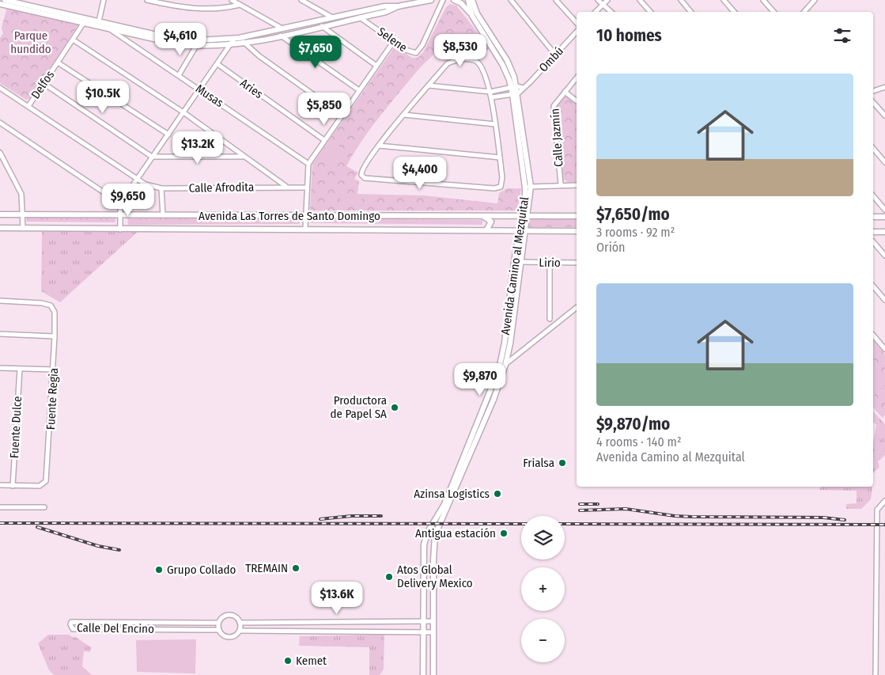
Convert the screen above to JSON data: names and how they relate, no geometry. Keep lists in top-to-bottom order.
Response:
{
  "streets": {
    "street": [
      "Selene",
      "Ombú",
      "Delfos",
      "Aries",
      "Musas",
      "Calle Jazmín",
      "Calle Afrodita",
      "Avenida Las Torres de Santo Domingo",
      "Lirio",
      "Avenida Camino al Mezquital",
      "Fuente Regia",
      "Fuente Dulce",
      "Calle Del Encino"
    ]
  },
  "crossings": [
    ["Ombú", "Avenida Camino al Mezquital"],
    ["Delfos", "Calle Afrodita"],
    ["Avenida Las Torres de Santo Domingo", "Avenida Camino al Mezquital"],
    ["Lirio", "Avenida Camino al Mezquital"],
    ["Fuente Regia", "Fuente Dulce"]
  ],
  "parks": ["Parque hundido"],
  "places": [
    "Productora de Papel SA",
    "Frialsa",
    "Azinsa Logistics",
    "Antigua estación",
    "TREMAIN",
    "Grupo Collado",
    "Atos Global Delivery Mexico",
    "Kemet"
  ],
  "page": {
    "heading": "10 homes",
    "price": [
      "$4,610",
      "$8,530",
      "$7,650",
      "$10.5K",
      "$5,850",
      "$13.2K",
      "$4,400",
      "$9,650",
      "$9,870",
      "$13.6K"
    ],
    "list": [
      {
        "name": "$7,650/mo",
        "note": "3 rooms · 92 m² · Orión"
      },
      {
        "name": "$9,870/mo",
        "note": "4 rooms · 140 m² · Avenida Camino al Mezquital"
      }
    ],
    "map_buttons": ["+", "−"]
  }
}
